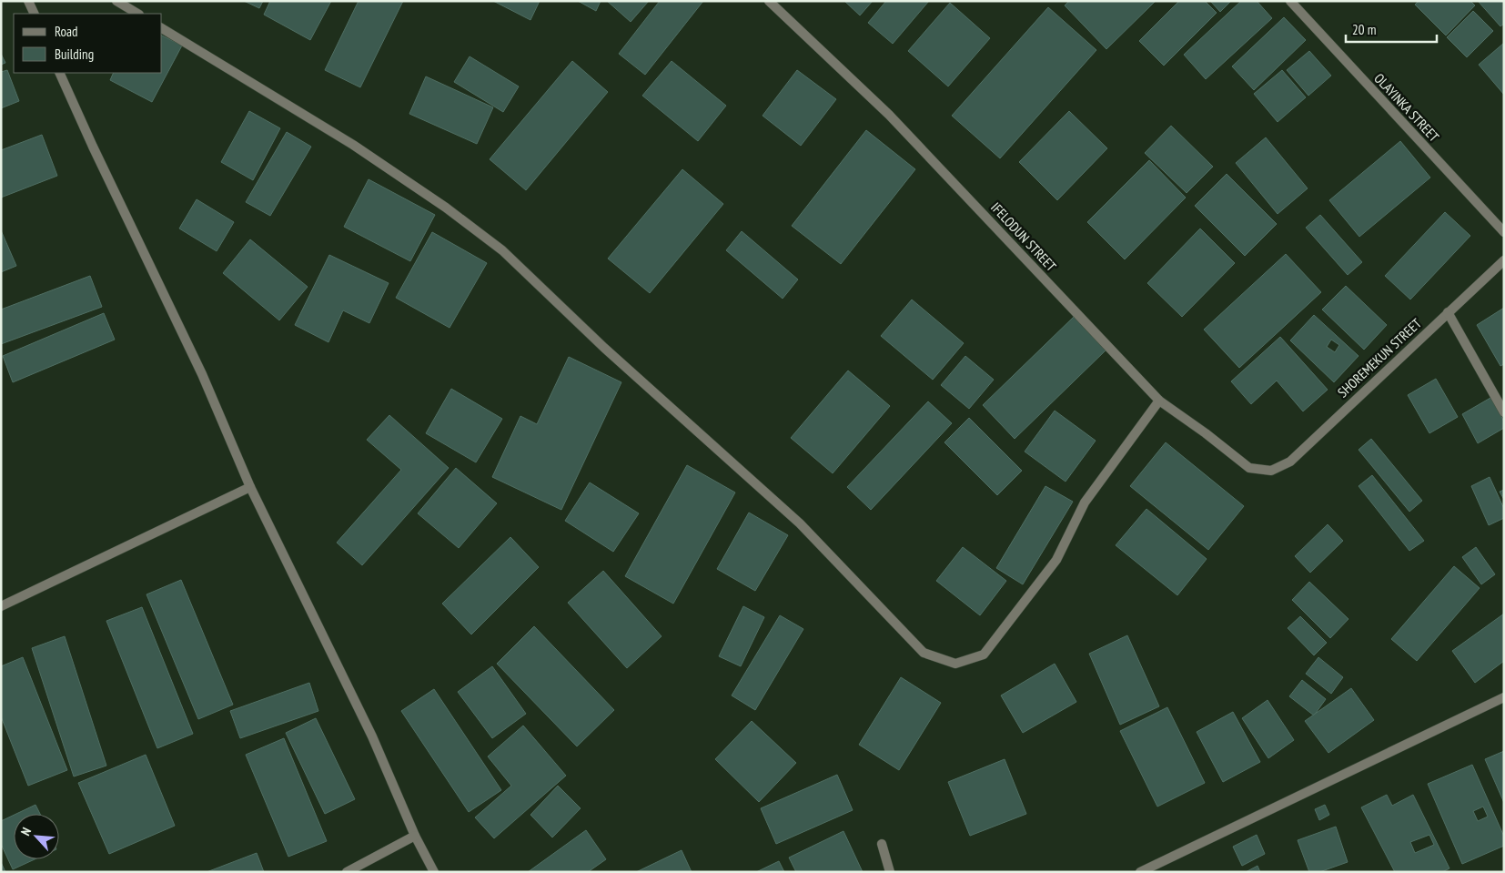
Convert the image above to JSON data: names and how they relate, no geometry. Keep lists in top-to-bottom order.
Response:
{
  "streets": {
    "street": ["OLAYINKA STREET", "IFELODUN STREET", "SHOREMEKUN STREET"]
  },
  "crossings": [
    ["IFELODUN STREET", "SHOREMEKUN STREET"]
  ],
  "legend": ["Road", "Building"],
  "scale_bar": "20 m",
  "north": "top left"
}
